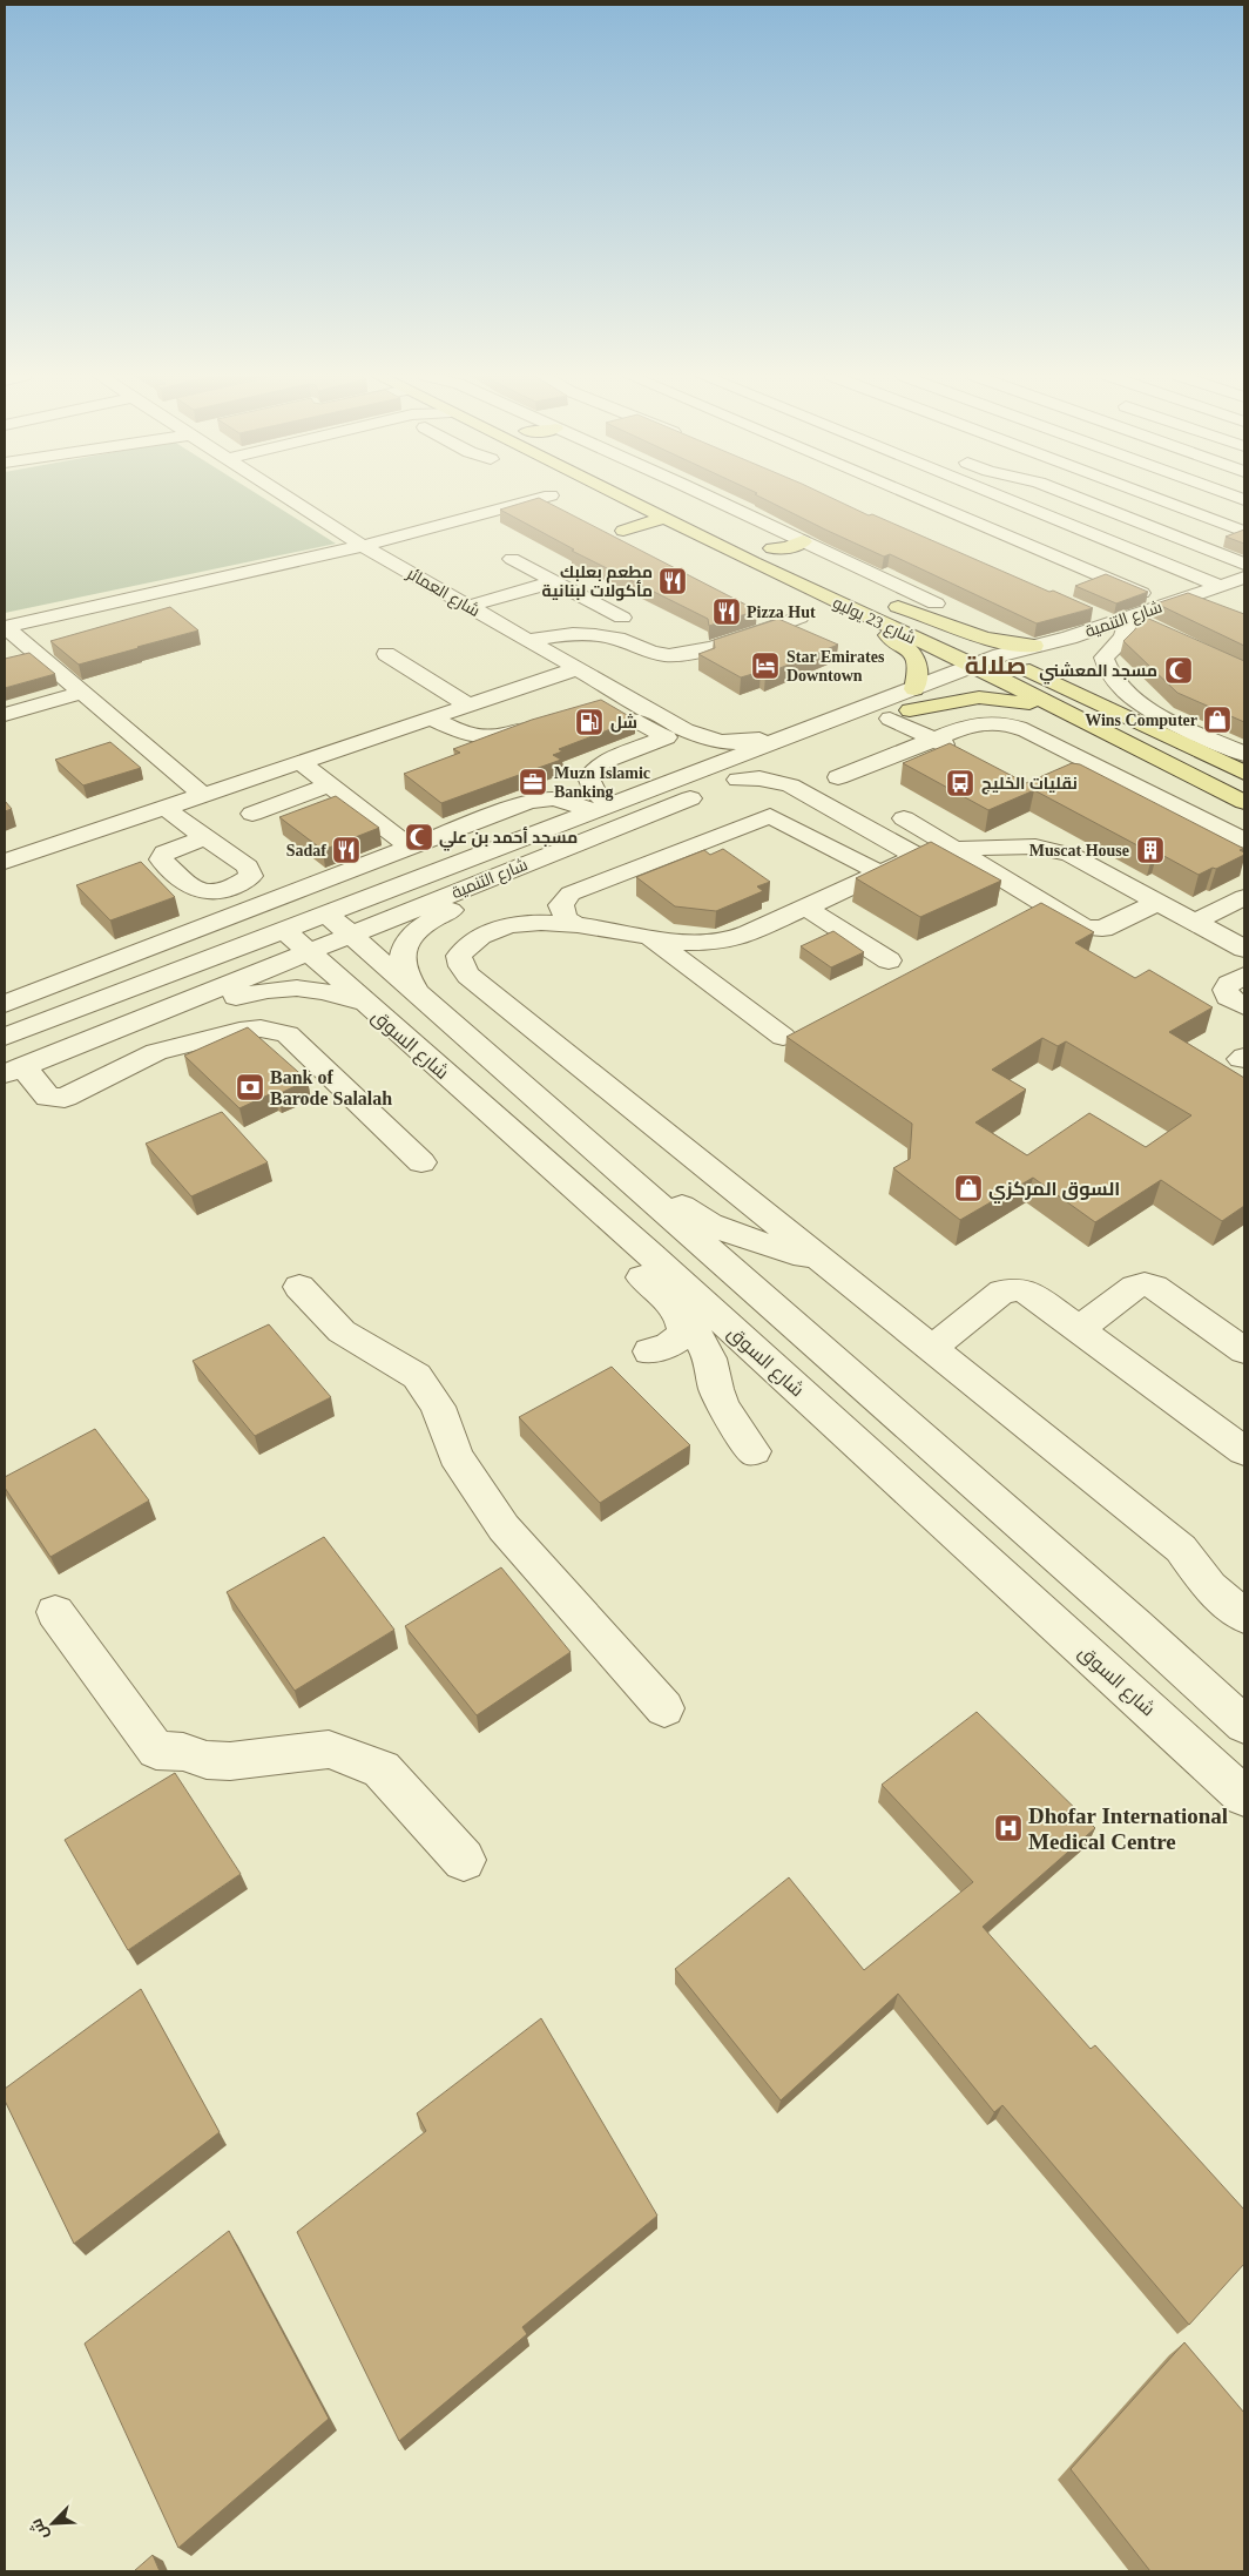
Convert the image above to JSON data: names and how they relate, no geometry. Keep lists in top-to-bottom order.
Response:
{
  "streets": {
    "main road": ["شارع 23 يوليو"],
    "street": ["شارع العمائر", "شارع التنمية", "شارع السوق"]
  },
  "crossings": [
    ["شارع التنمية", "شارع 23 يوليو"],
    ["شارع التنمية", "شارع السوق"]
  ],
  "districts": ["صلالة"],
  "places": {
    "restaurant": ["مطعم بعلبك مأكولات لبنانية", "Pizza Hut", "Sadaf"],
    "hotel": ["Star Emirates Downtown"],
    "mosque": ["مسجد المعشني", "مسجد أحمد بن علي"],
    "shop": ["Wins Computer", "السوق المركزي"],
    "fuel station": ["شل"],
    "office": ["Muzn Islamic Banking"],
    "bus stop": ["نقليات الخليج"],
    "building": ["Muscat House"],
    "bank": ["Bank of Barode Salalah"],
    "hospital": ["Dhofar International Medical Centre"]
  },
  "north": "bottom left"
}
